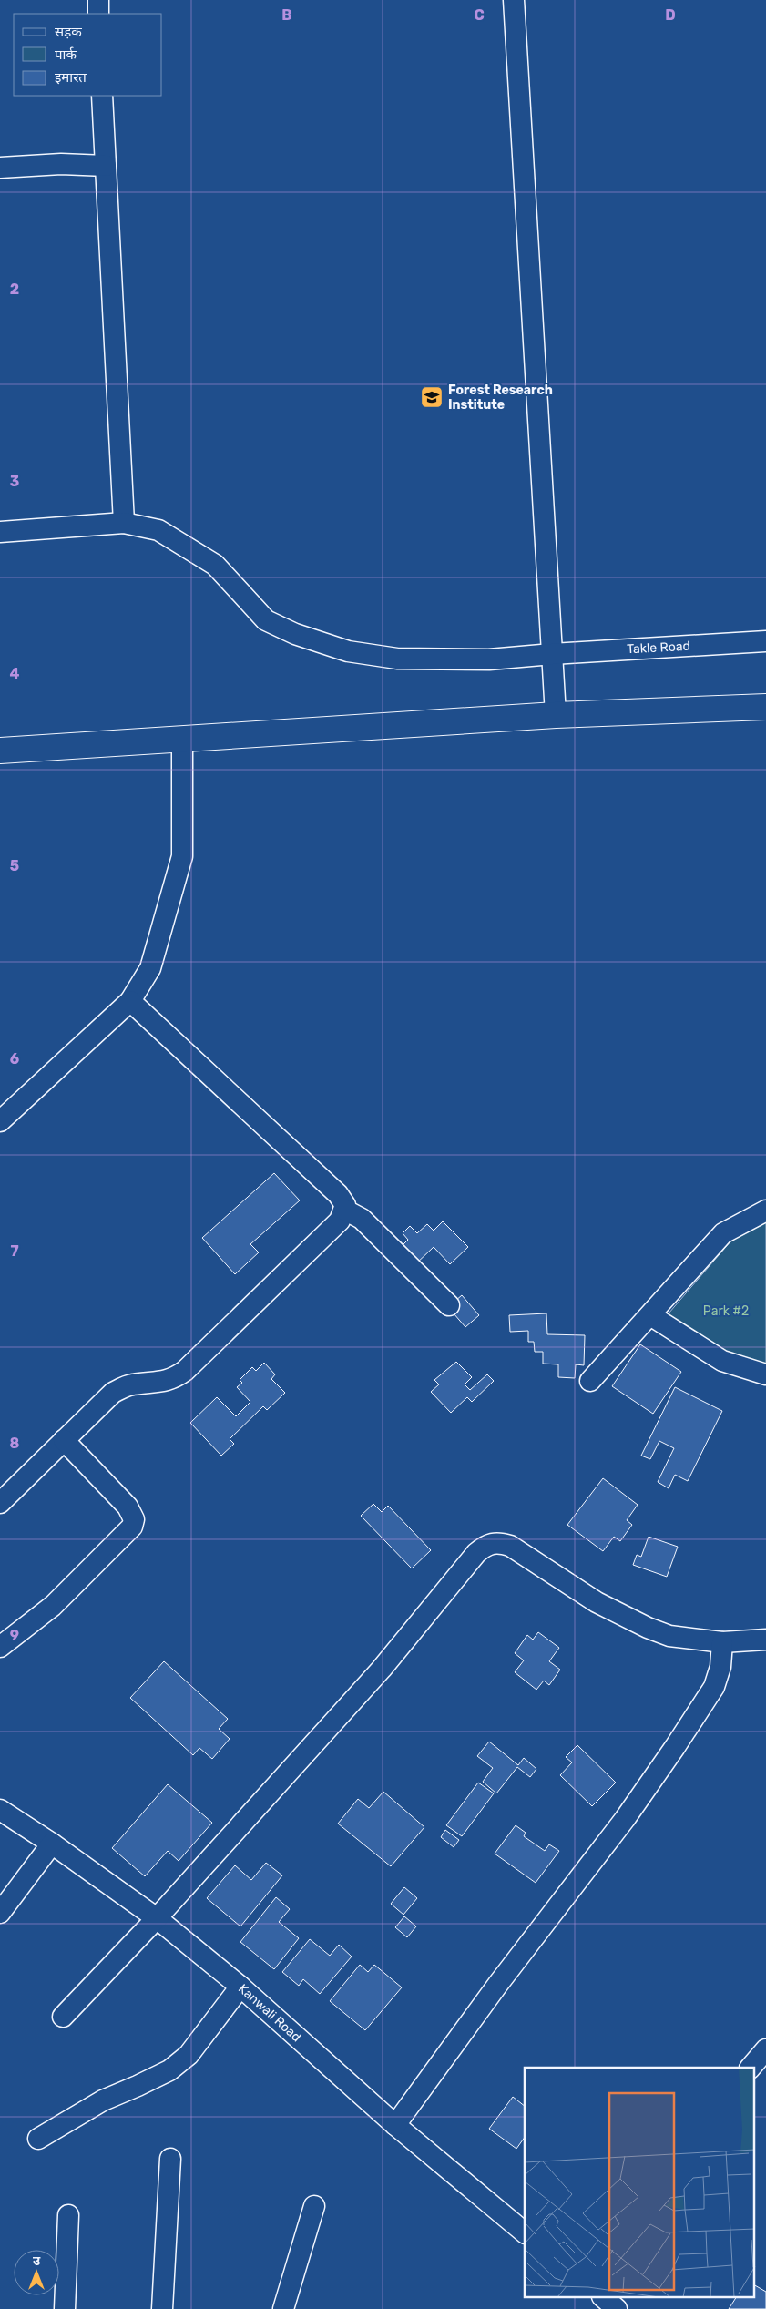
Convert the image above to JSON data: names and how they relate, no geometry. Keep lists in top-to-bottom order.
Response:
{
  "streets": {
    "street": ["Takle Road", "Kanwali Road"]
  },
  "parks": ["Park #2"],
  "places": {
    "school or university": ["Forest Research Institute"]
  },
  "legend": ["सड़क", "पार्क", "इमारत"],
  "north": "top",
  "grid": {
    "columns": ["B", "C", "D"],
    "rows": [
      "2",
      "3",
      "4",
      "5",
      "6",
      "7",
      "8",
      "9"
    ]
  }
}
